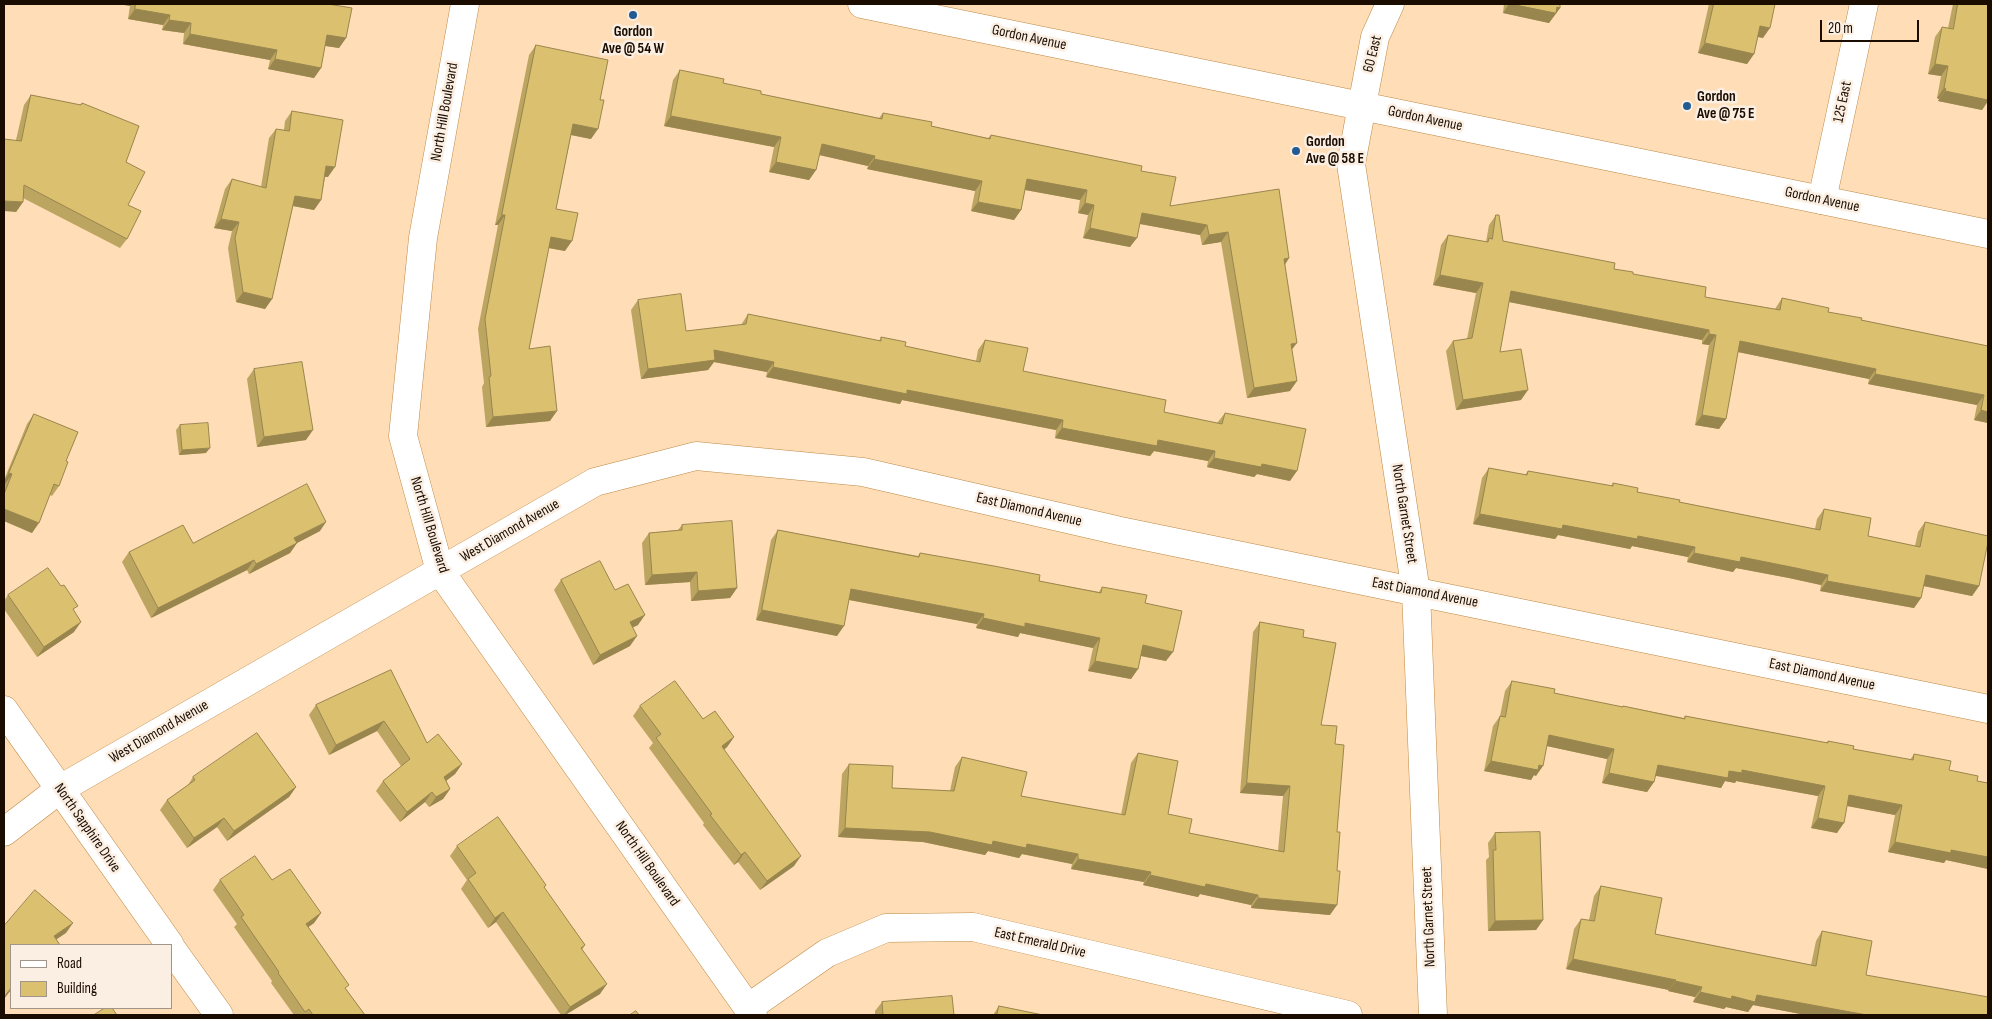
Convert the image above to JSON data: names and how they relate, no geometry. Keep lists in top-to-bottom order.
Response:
{
  "streets": {
    "street": [
      "Gordon Avenue",
      "60 East",
      "125 East",
      "North Hill Boulevard",
      "East Diamond Avenue",
      "North Garnet Street",
      "West Diamond Avenue",
      "North Sapphire Drive",
      "East Emerald Drive"
    ]
  },
  "crossings": [
    ["Gordon Avenue", "60 East"],
    ["Gordon Avenue", "125 East"],
    ["Gordon Avenue", "North Garnet Street"],
    ["60 East", "North Garnet Street"],
    ["North Hill Boulevard", "West Diamond Avenue"],
    ["North Hill Boulevard", "East Emerald Drive"],
    ["East Diamond Avenue", "North Garnet Street"],
    ["East Diamond Avenue", "West Diamond Avenue"],
    ["West Diamond Avenue", "North Sapphire Drive"]
  ],
  "places": ["Gordon Ave @ 54 W", "Gordon Ave @ 75 E", "Gordon Ave @ 58 E"],
  "legend": ["Road", "Building"],
  "scale_bar": "20 m"
}
